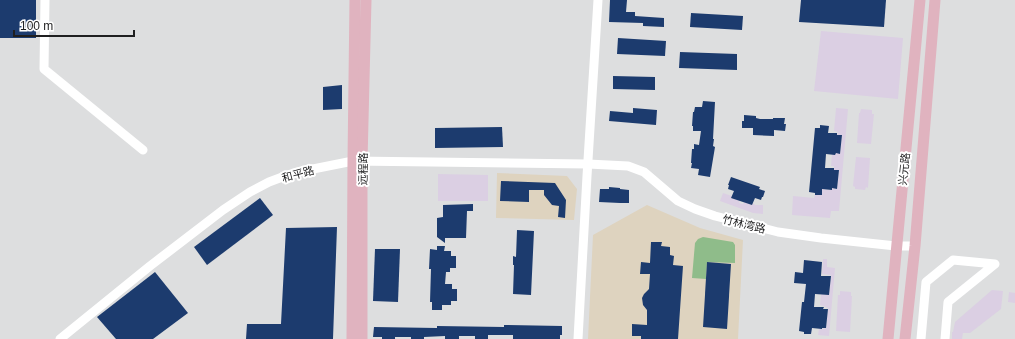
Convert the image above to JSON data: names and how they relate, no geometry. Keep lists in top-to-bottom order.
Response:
{
  "streets": {
    "main road": ["远程路", "兴元路"],
    "street": ["和平路", "竹林湾路"]
  },
  "crossings": [
    ["远程路", "和平路"],
    ["兴元路", "竹林湾路"],
    ["和平路", "竹林湾路"]
  ],
  "scale_bar": "100 m"
}
